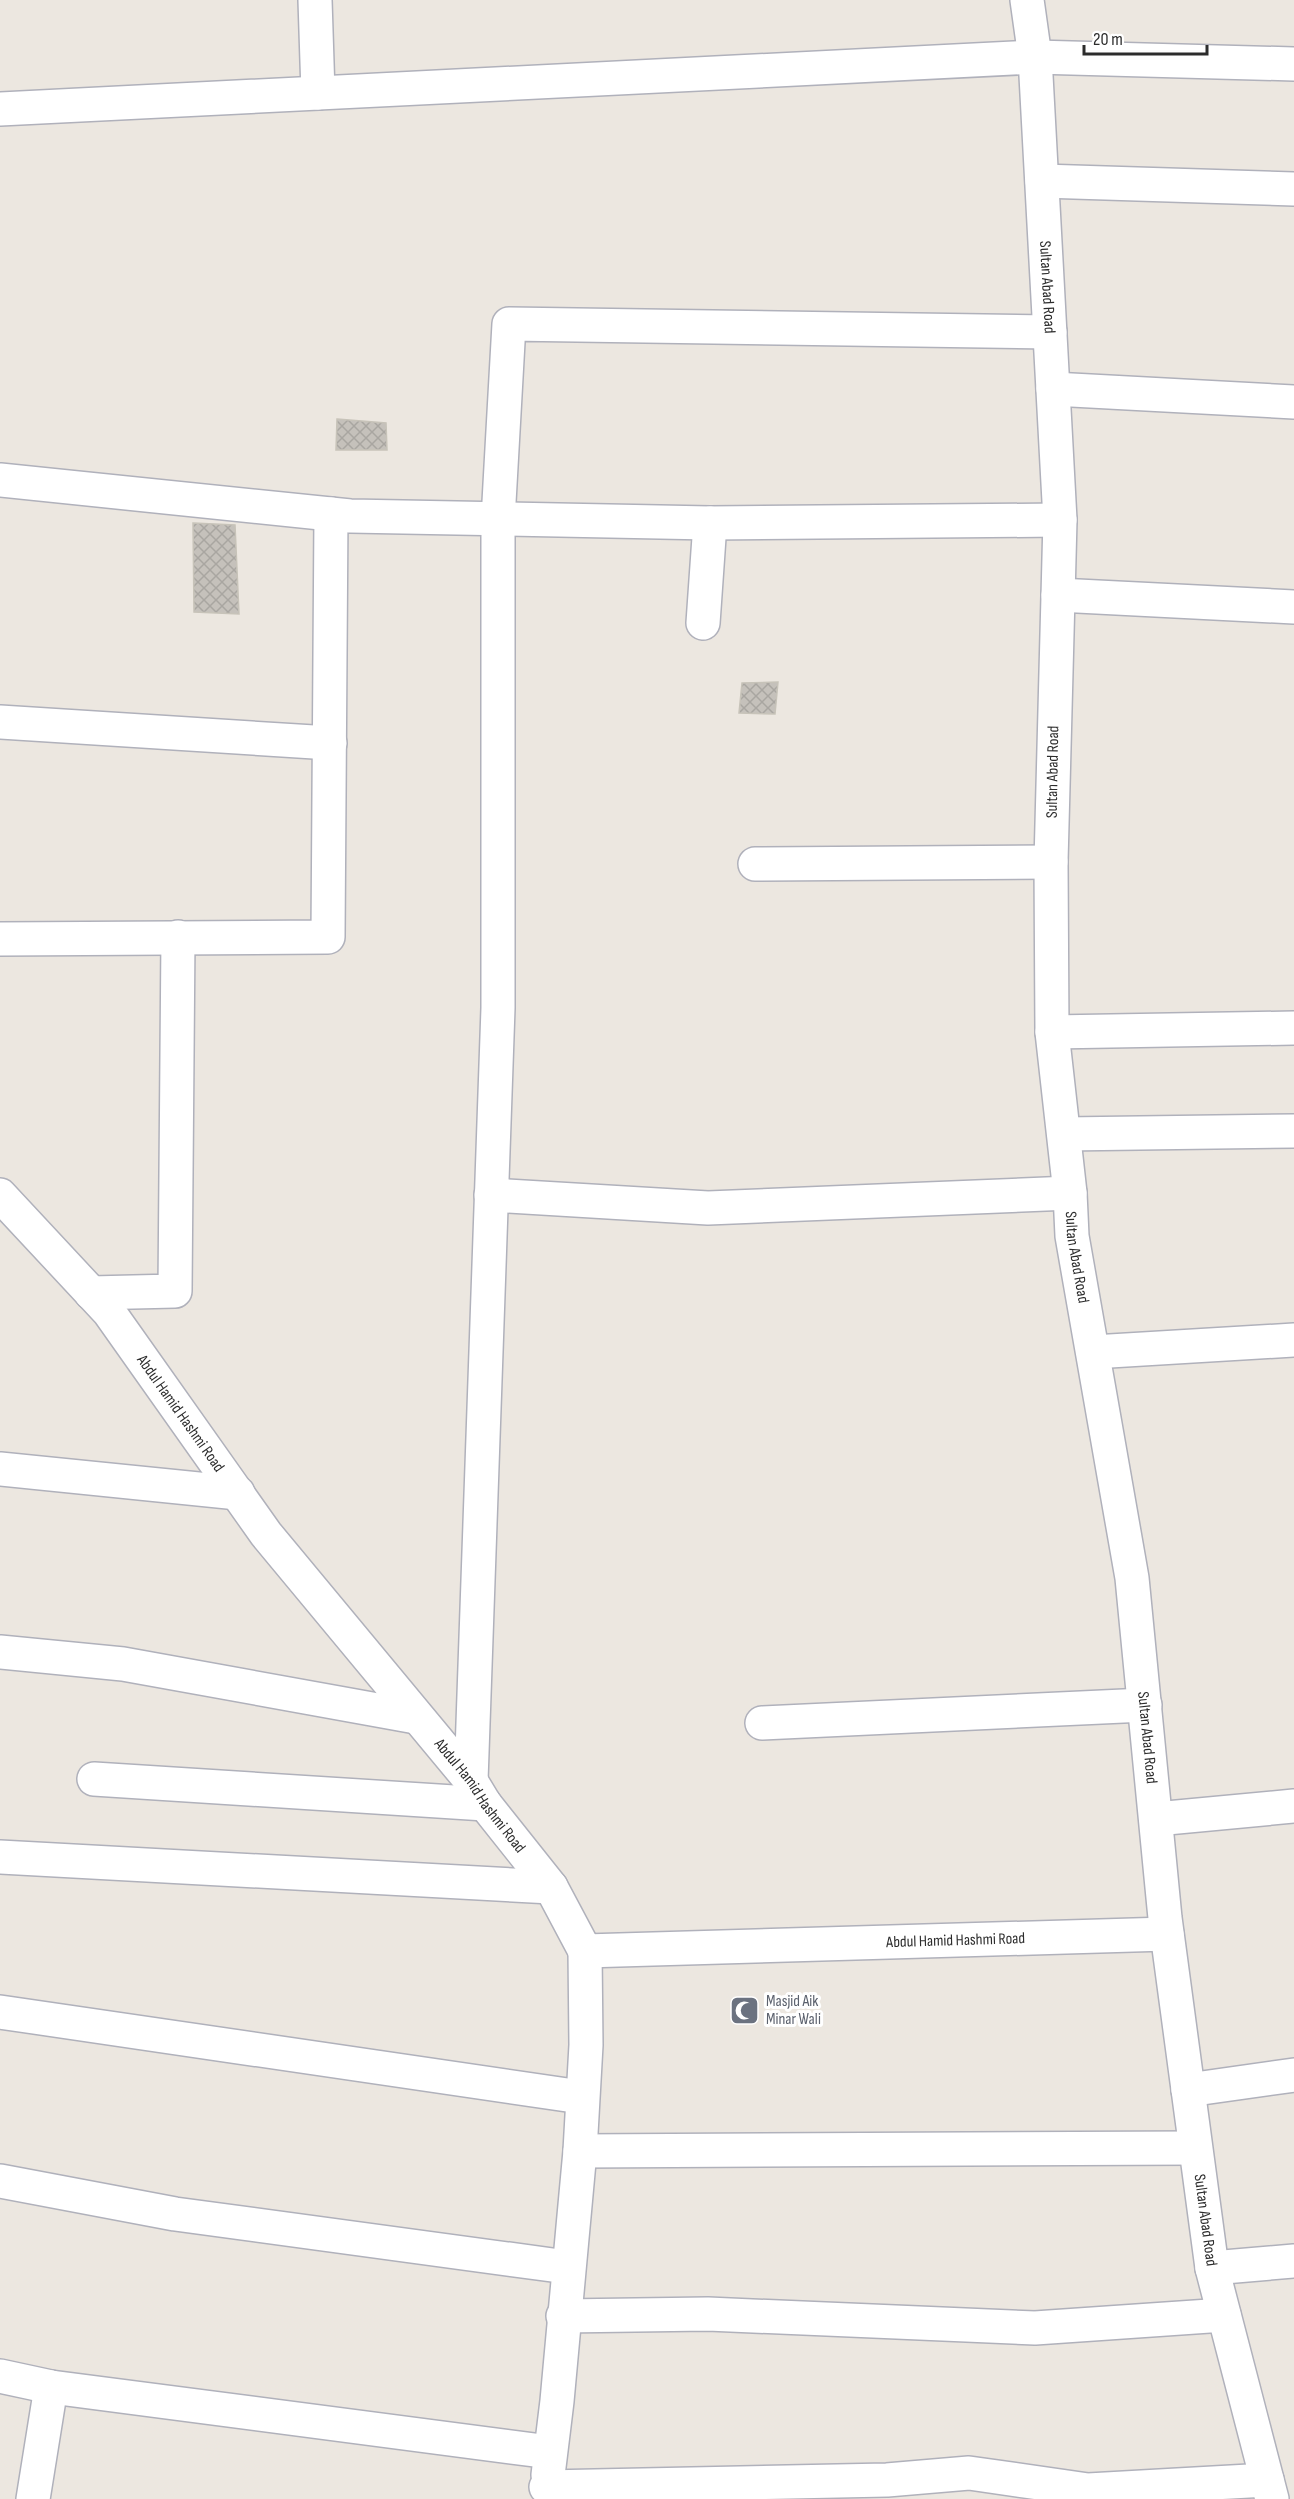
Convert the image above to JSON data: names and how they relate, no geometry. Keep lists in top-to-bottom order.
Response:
{
  "streets": {
    "street": ["Sultan Abad Road", "Abdul Hamid Hashmi Road"]
  },
  "crossings": [
    ["Sultan Abad Road", "Abdul Hamid Hashmi Road"]
  ],
  "places": {
    "mosque": ["Masjid Aik Minar Wali"]
  },
  "scale_bar": "20 m"
}
